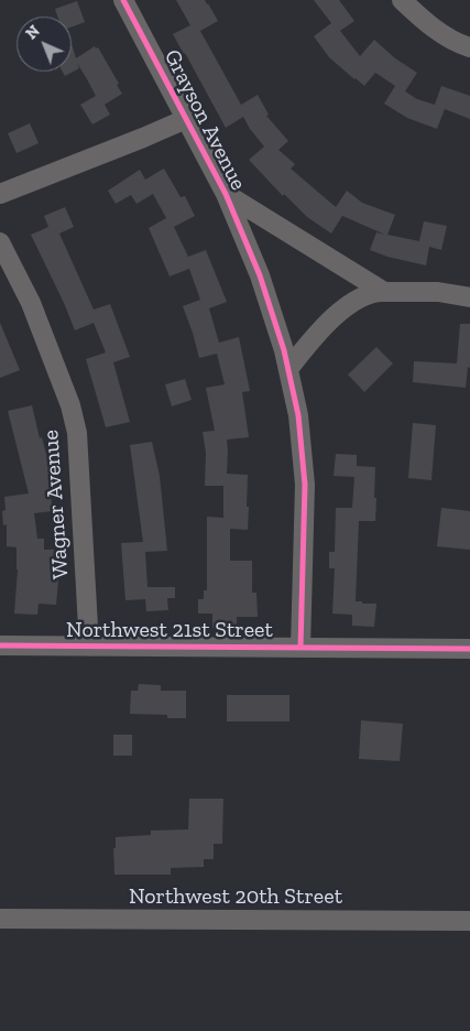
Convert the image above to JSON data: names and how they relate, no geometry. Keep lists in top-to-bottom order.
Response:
{
  "streets": {
    "street": [
      "Grayson Avenue",
      "Wagner Avenue",
      "Northwest 21st Street",
      "Northwest 20th Street"
    ]
  },
  "crossings": [
    ["Grayson Avenue", "Northwest 21st Street"],
    ["Wagner Avenue", "Northwest 21st Street"]
  ],
  "north": "top left"
}
